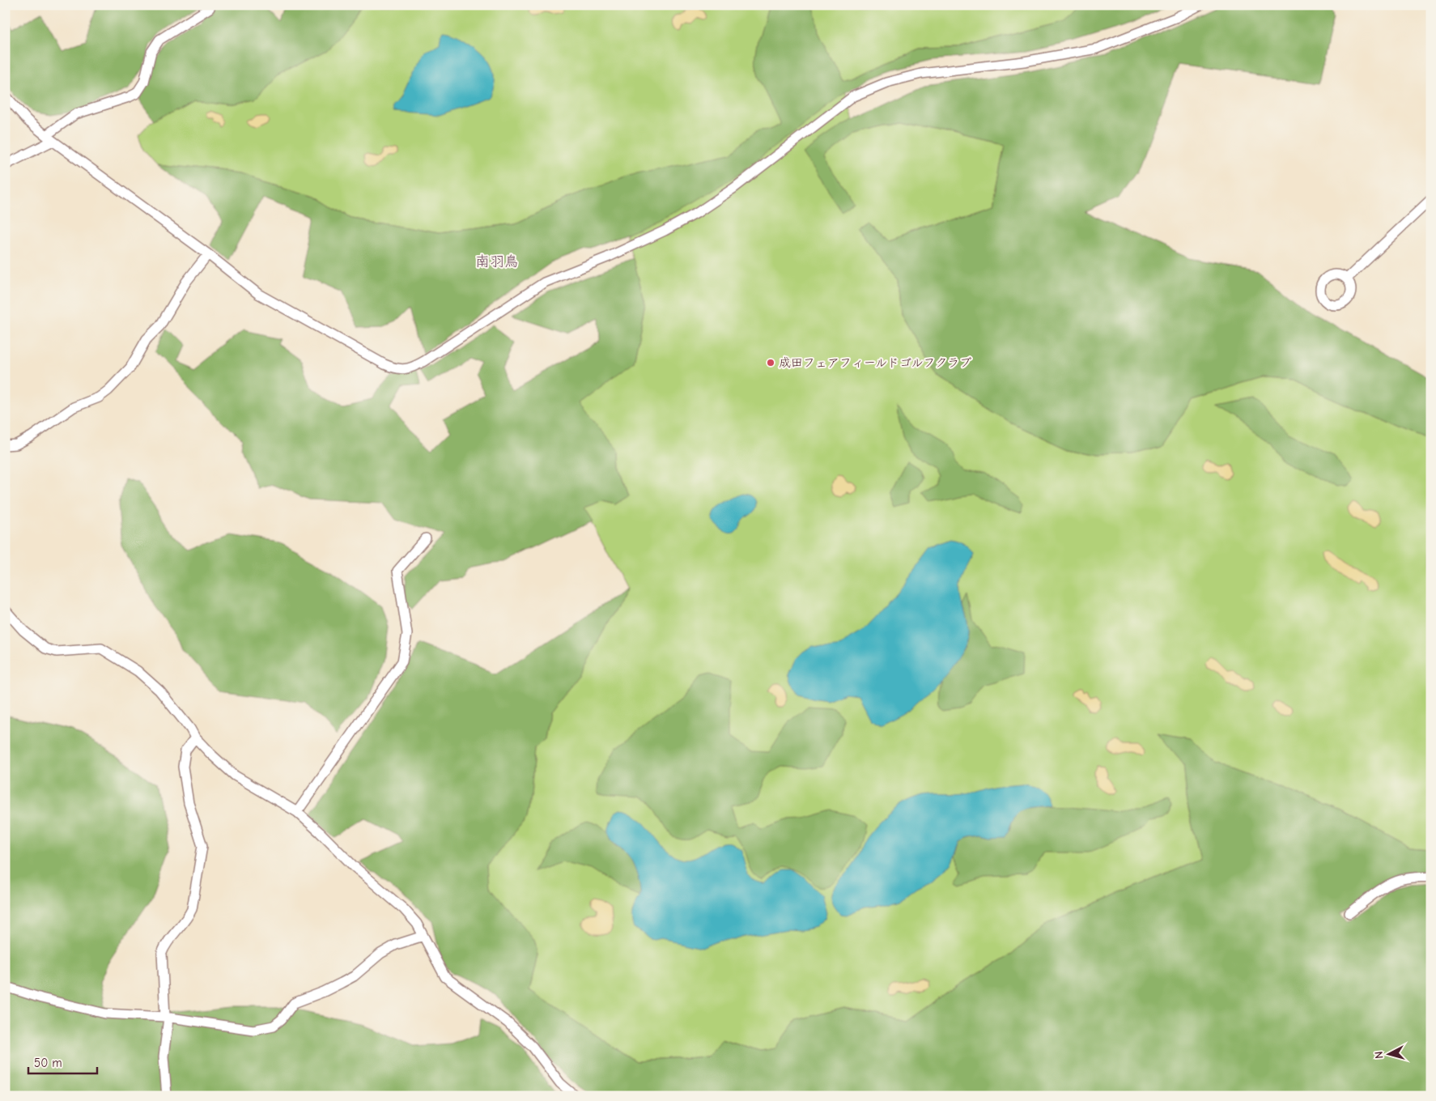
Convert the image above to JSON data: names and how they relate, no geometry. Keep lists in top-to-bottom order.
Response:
{
  "districts": ["南羽鳥"],
  "places": ["成田フェアフィールドゴルフクラブ"],
  "scale_bar": "50 m",
  "north": "left"
}
